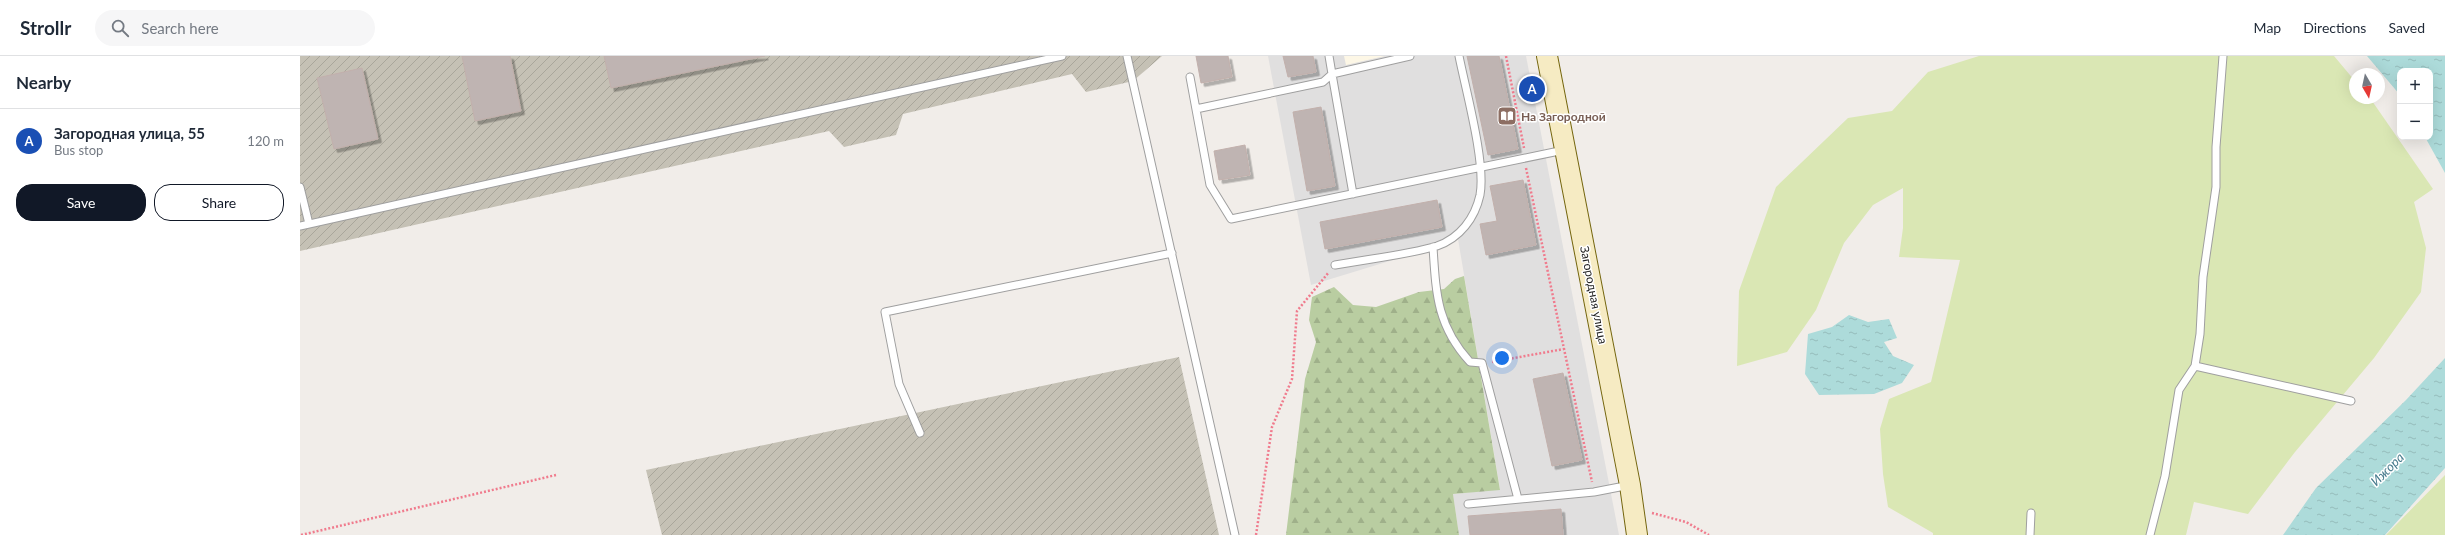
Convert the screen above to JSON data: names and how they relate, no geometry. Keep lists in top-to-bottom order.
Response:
{
  "streets": {
    "main road": ["Загородная улица"]
  },
  "water": ["Ижора"],
  "places": {
    "library": ["На Загородной"]
  },
  "north": "bottom",
  "page": {
    "header": "Strollr",
    "search": "Search here",
    "nav": ["Map", "Directions", "Saved"],
    "heading": "Nearby",
    "map_buttons": ["+", "−"],
    "pins": "A",
    "list": [
      {
        "mark": "A",
        "name": "Загородная улица, 55",
        "note": "Bus stop",
        "value": "120 m"
      }
    ],
    "buttons": ["Save", "Share"]
  }
}
